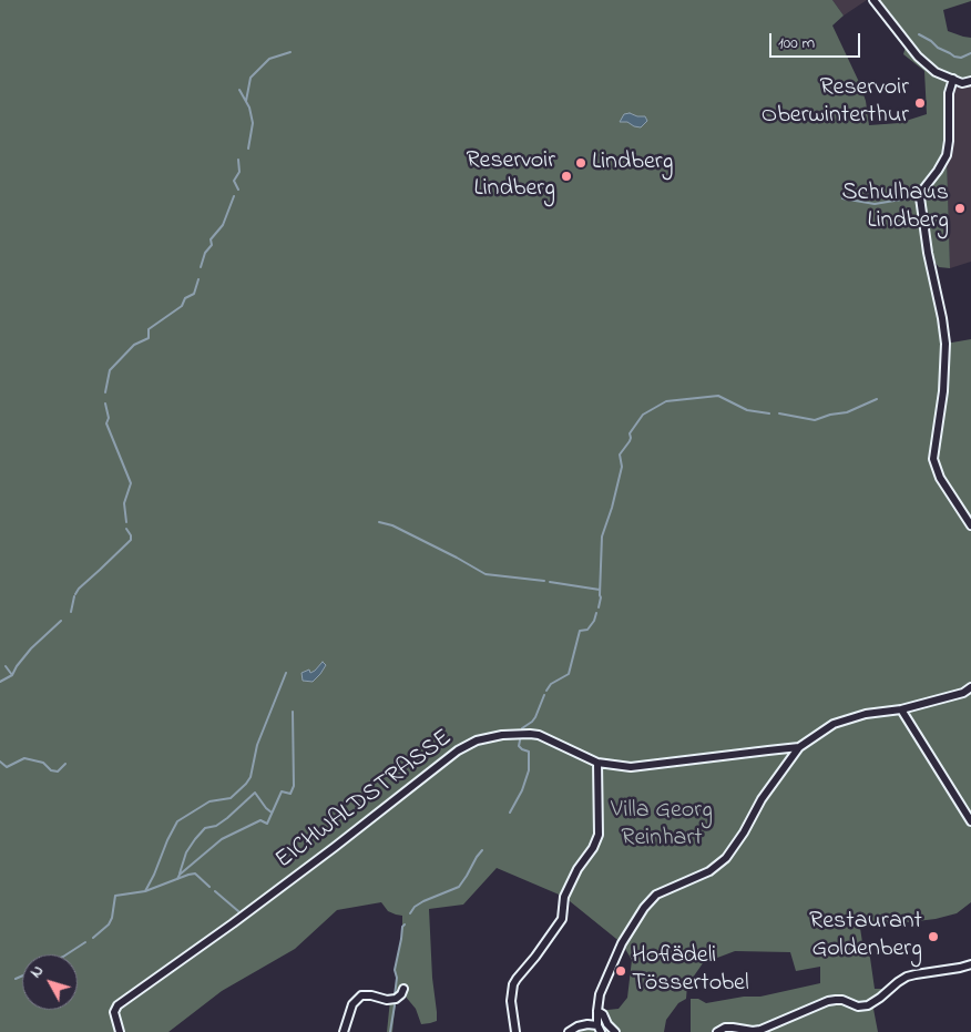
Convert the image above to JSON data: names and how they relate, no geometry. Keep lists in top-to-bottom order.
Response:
{
  "streets": {
    "street": ["EICHWALDSTRASSE"]
  },
  "parks": ["Villa Georg Reinhart"],
  "places": [
    "Reservoir Oberwinterthur",
    "Lindberg",
    "Reservoir Lindberg",
    "Schulhaus Lindberg",
    "Restaurant Goldenberg",
    "Hoflädeli Tössertobel"
  ],
  "scale_bar": "100 m",
  "north": "top left"
}
